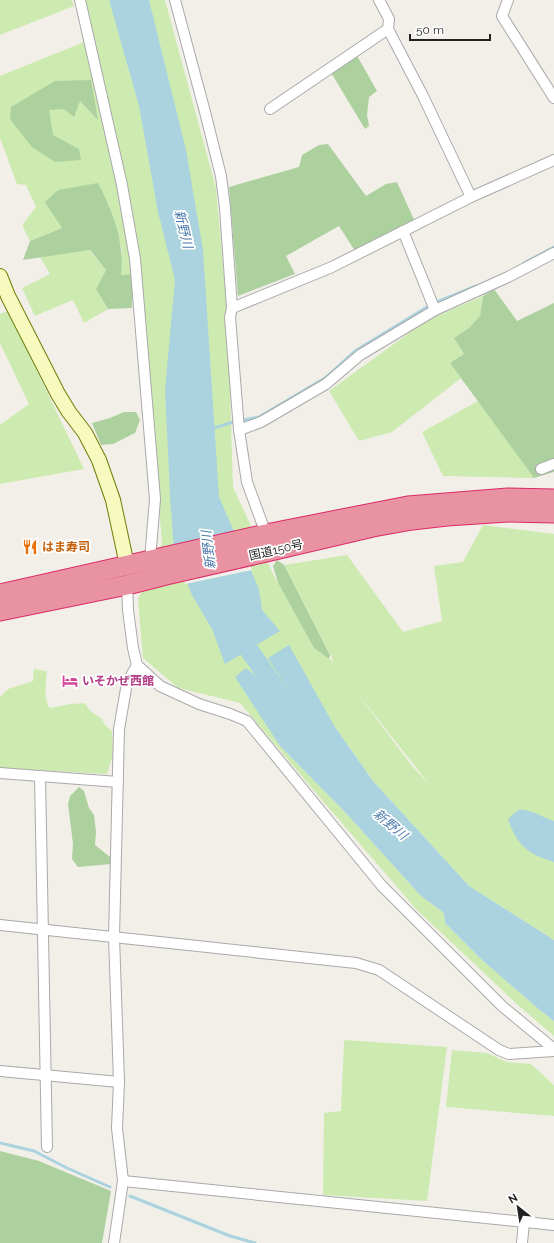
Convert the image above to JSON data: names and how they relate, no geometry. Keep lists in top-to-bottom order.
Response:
{
  "streets": {
    "highway": ["国道150号"]
  },
  "water": ["新野川"],
  "places": {
    "restaurant": ["はま寿司"],
    "hotel": ["いそかぜ西館"]
  },
  "scale_bar": "50 m",
  "north": "top left"
}
